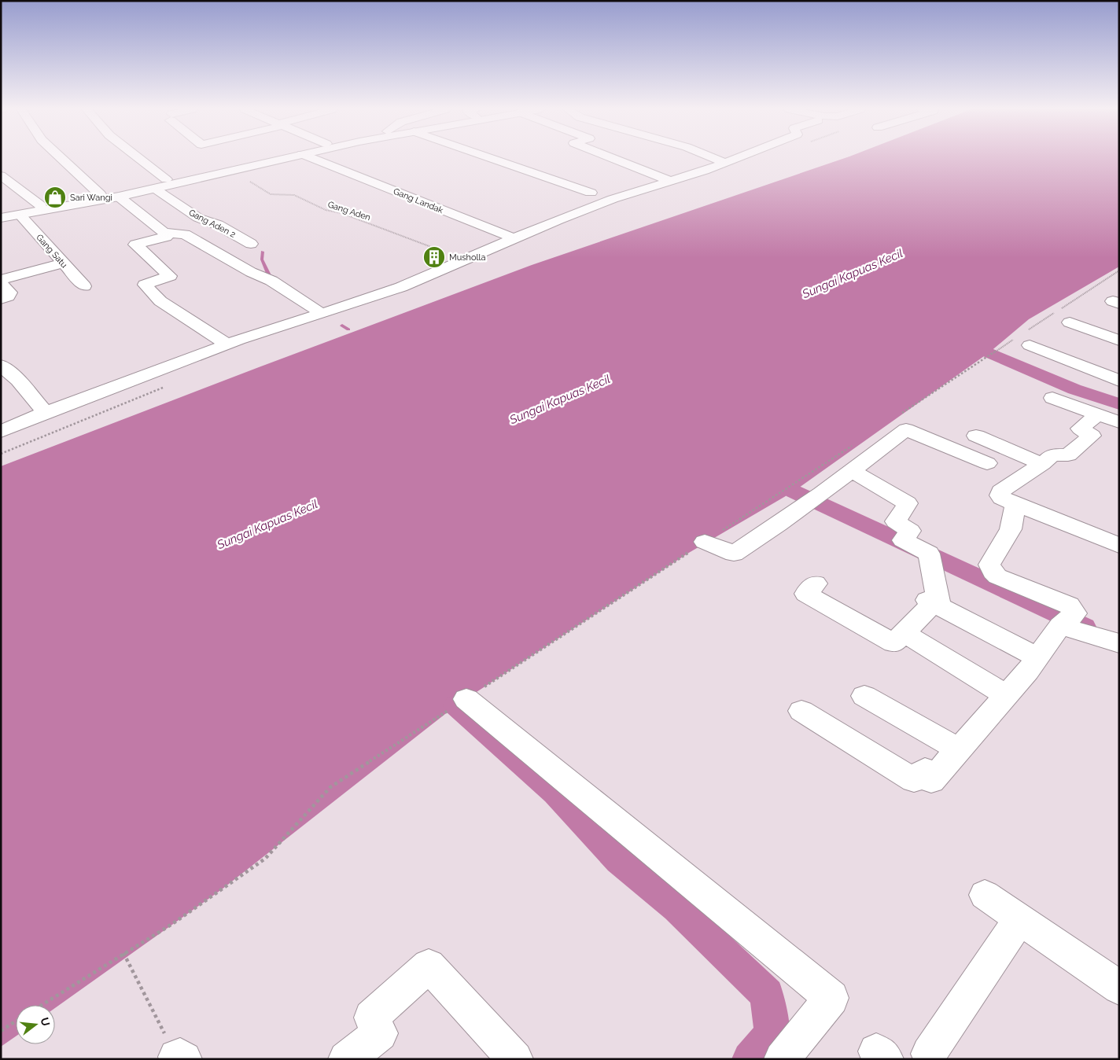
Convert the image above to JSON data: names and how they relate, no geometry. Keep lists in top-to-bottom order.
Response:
{
  "streets": {
    "main road": ["Gang Landak", "Gang Aden 2", "Gang Satu"],
    "path": ["Gang Aden"]
  },
  "water": ["Sungai Kapuas Kecil"],
  "places": {
    "shop": ["Sari Wangi"],
    "building": ["Musholla"]
  },
  "north": "right"
}
